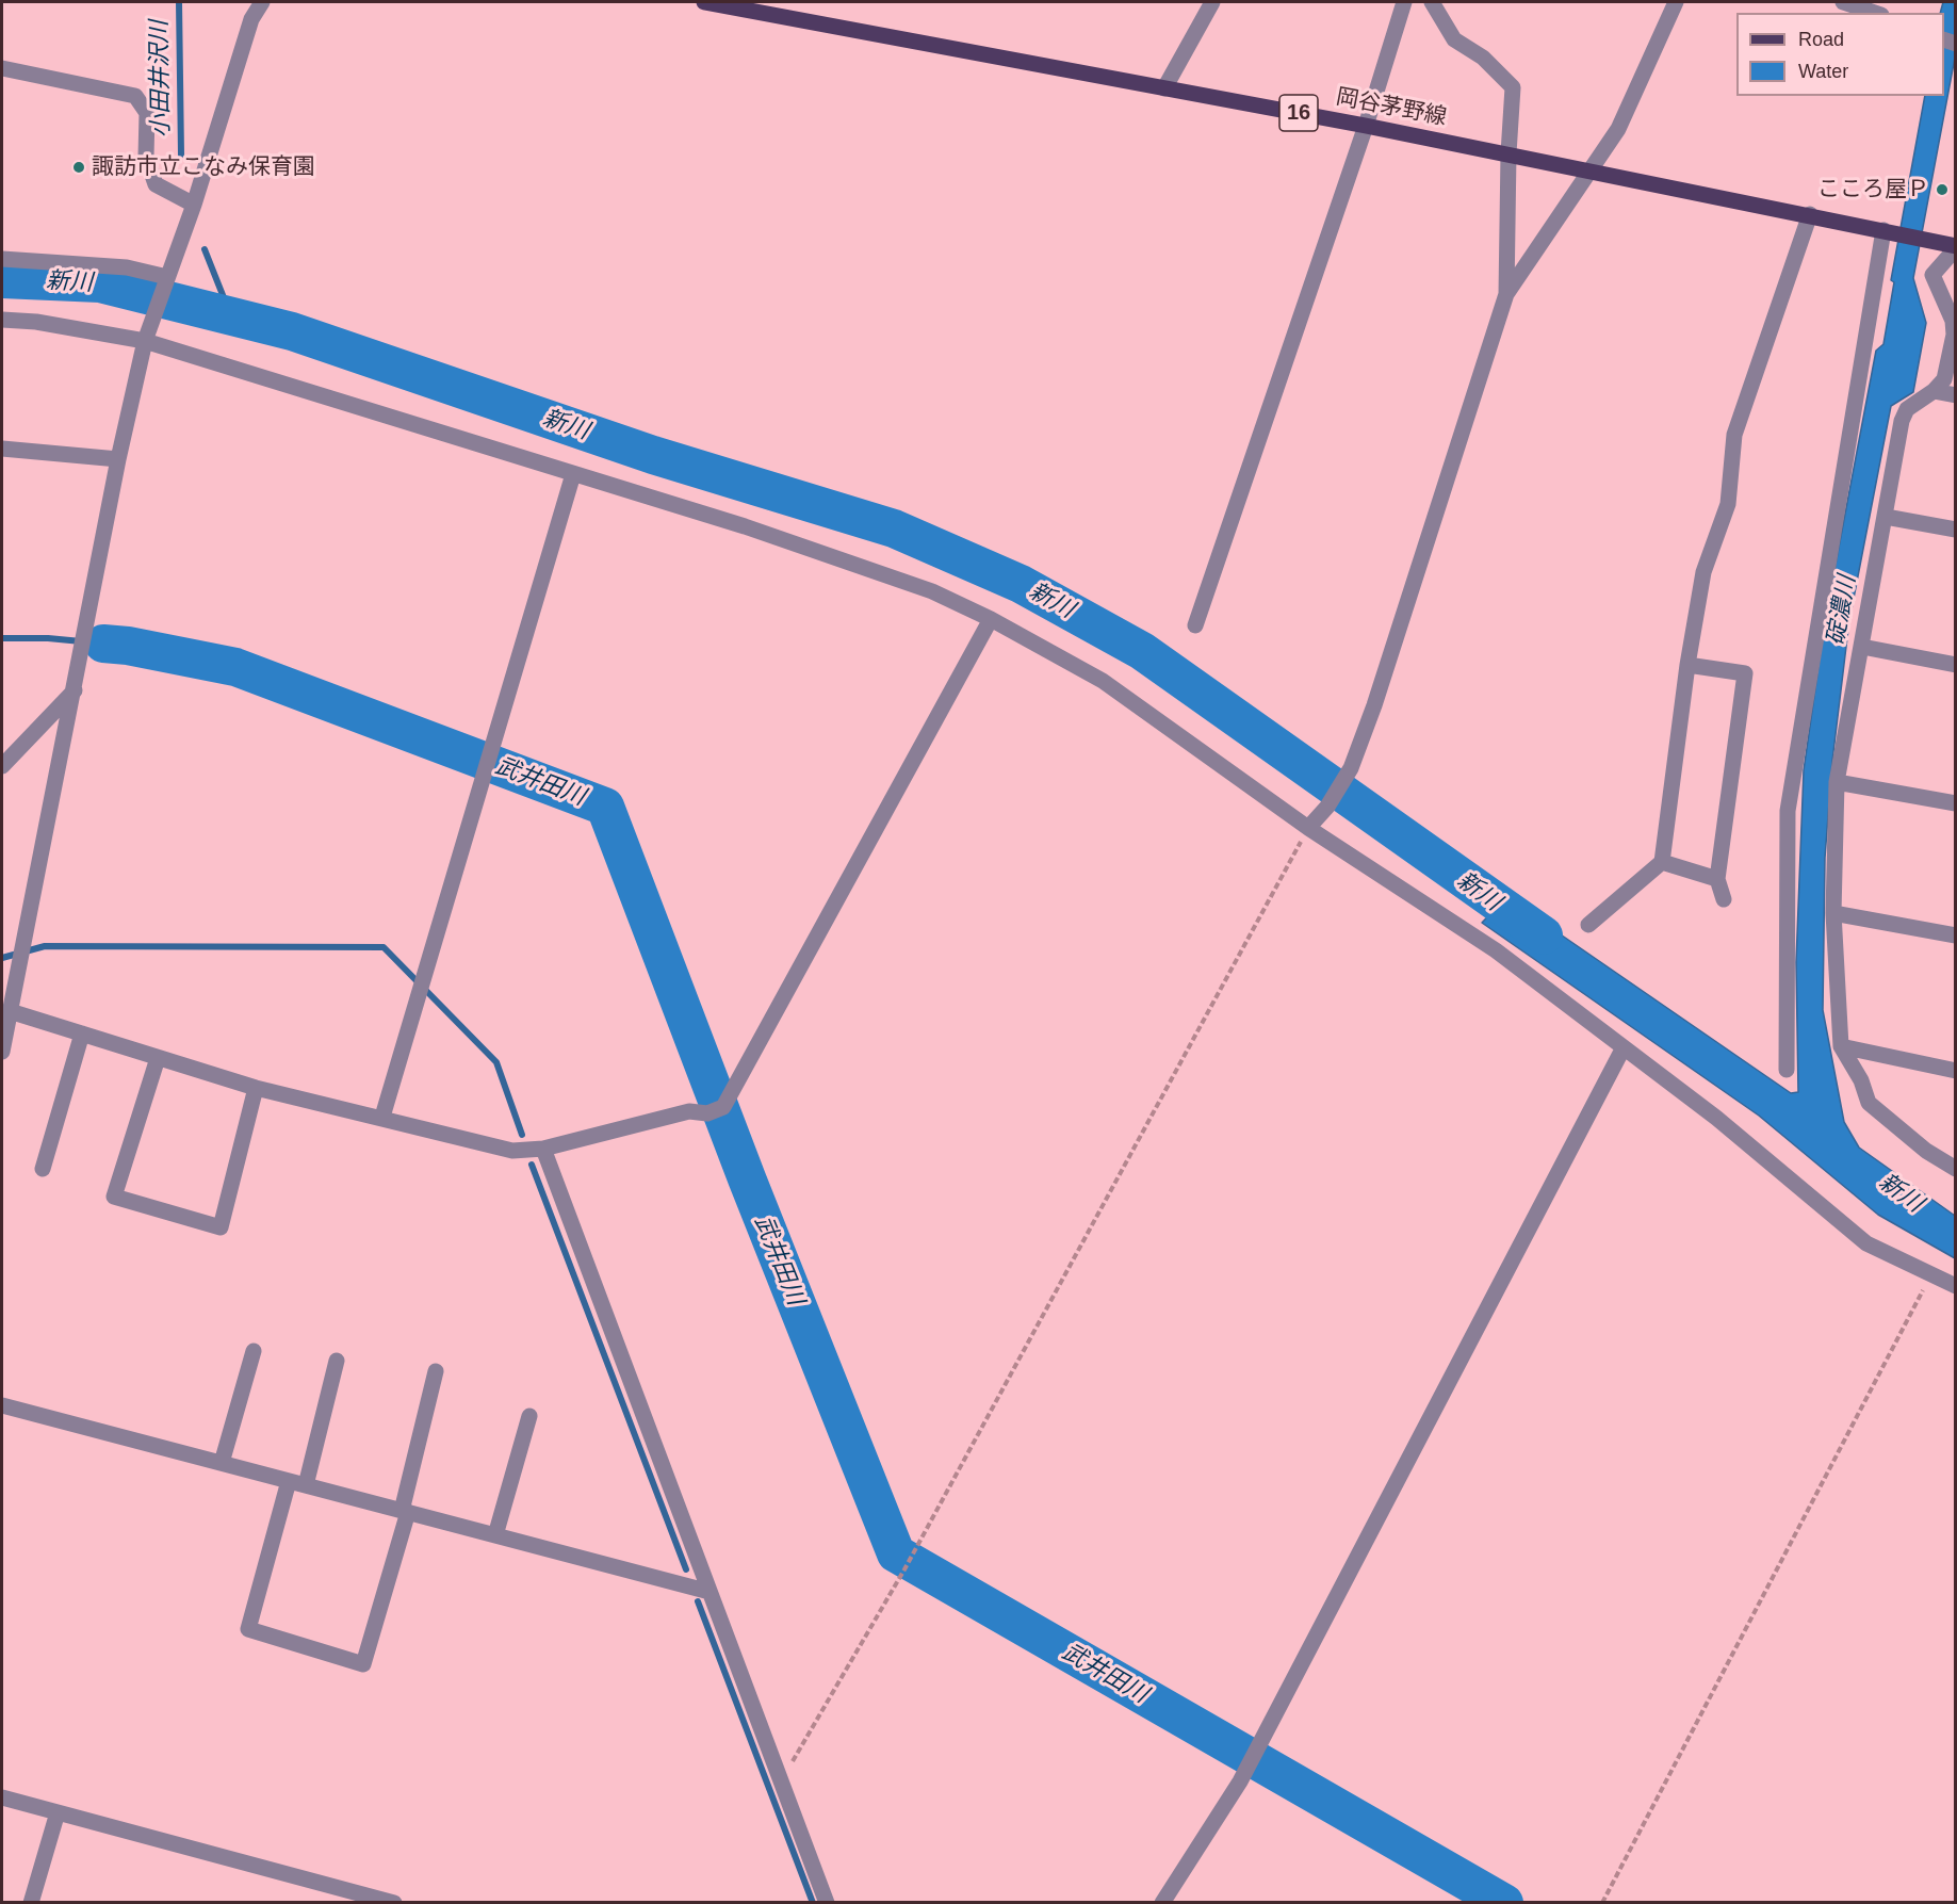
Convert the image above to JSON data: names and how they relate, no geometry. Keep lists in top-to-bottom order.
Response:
{
  "streets": {
    "main road": ["岡谷茅野線", "16"]
  },
  "water": [
    "小田井沢川",
    "新川",
    "碇濃川",
    "武井田川"
  ],
  "places": ["諏訪市立こなみ保育園", "こころ屋Ｐ"],
  "legend": ["Road", "Water"]
}
